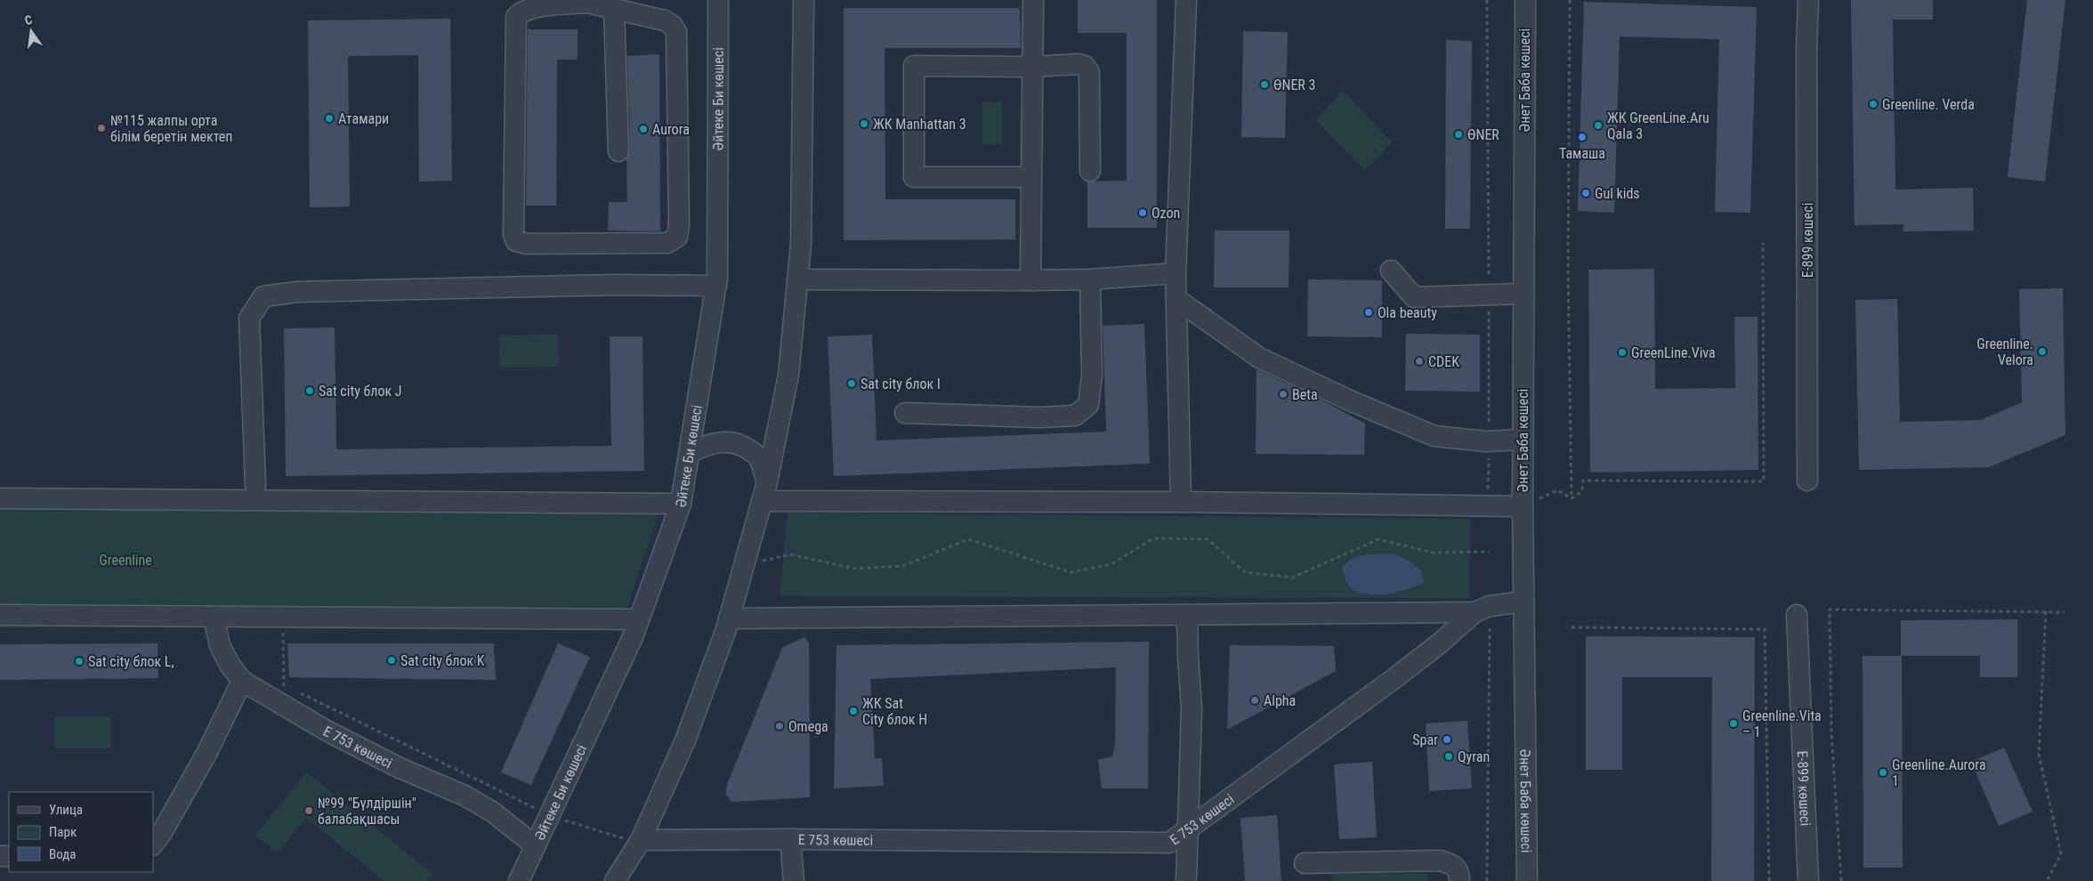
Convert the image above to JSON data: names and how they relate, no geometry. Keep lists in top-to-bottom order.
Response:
{
  "streets": {
    "street": [
      "Әнет Баба көшесі",
      "Әйтеке Би көшесі",
      "Е-899 көшесі",
      "Е 753 көшесі"
    ]
  },
  "crossings": [
    ["Әйтеке Би көшесі", "Е 753 көшесі"]
  ],
  "parks": ["Greenline"],
  "places": [
    "ӨNER 3",
    "Greenline. Verda",
    "Атамари",
    "ЖК Manhattan 3",
    "ЖК GreenLine.Aru Qala 3",
    "№115 жалпы орта білім беретін мектеп",
    "Aurora",
    "ӨNER",
    "Тамаша",
    "Gul kids",
    "Ozon",
    "Ola beauty",
    "Greenline. Velora",
    "GreenLine.Viva",
    "CDEK",
    "Sat city блок I",
    "Sat city блок J",
    "Beta",
    "Sat city блок K",
    "Sat city блок L,",
    "Alpha",
    "ЖК Sat City блок H",
    "Greenline.Vita – 1",
    "Omega",
    "Spar",
    "Qyran",
    "Greenline.Aurora 1",
    "№99 \"Бүлдіршін\" балабақшасы"
  ],
  "legend": ["Улица", "Парк", "Вода"],
  "north": "top"
}
